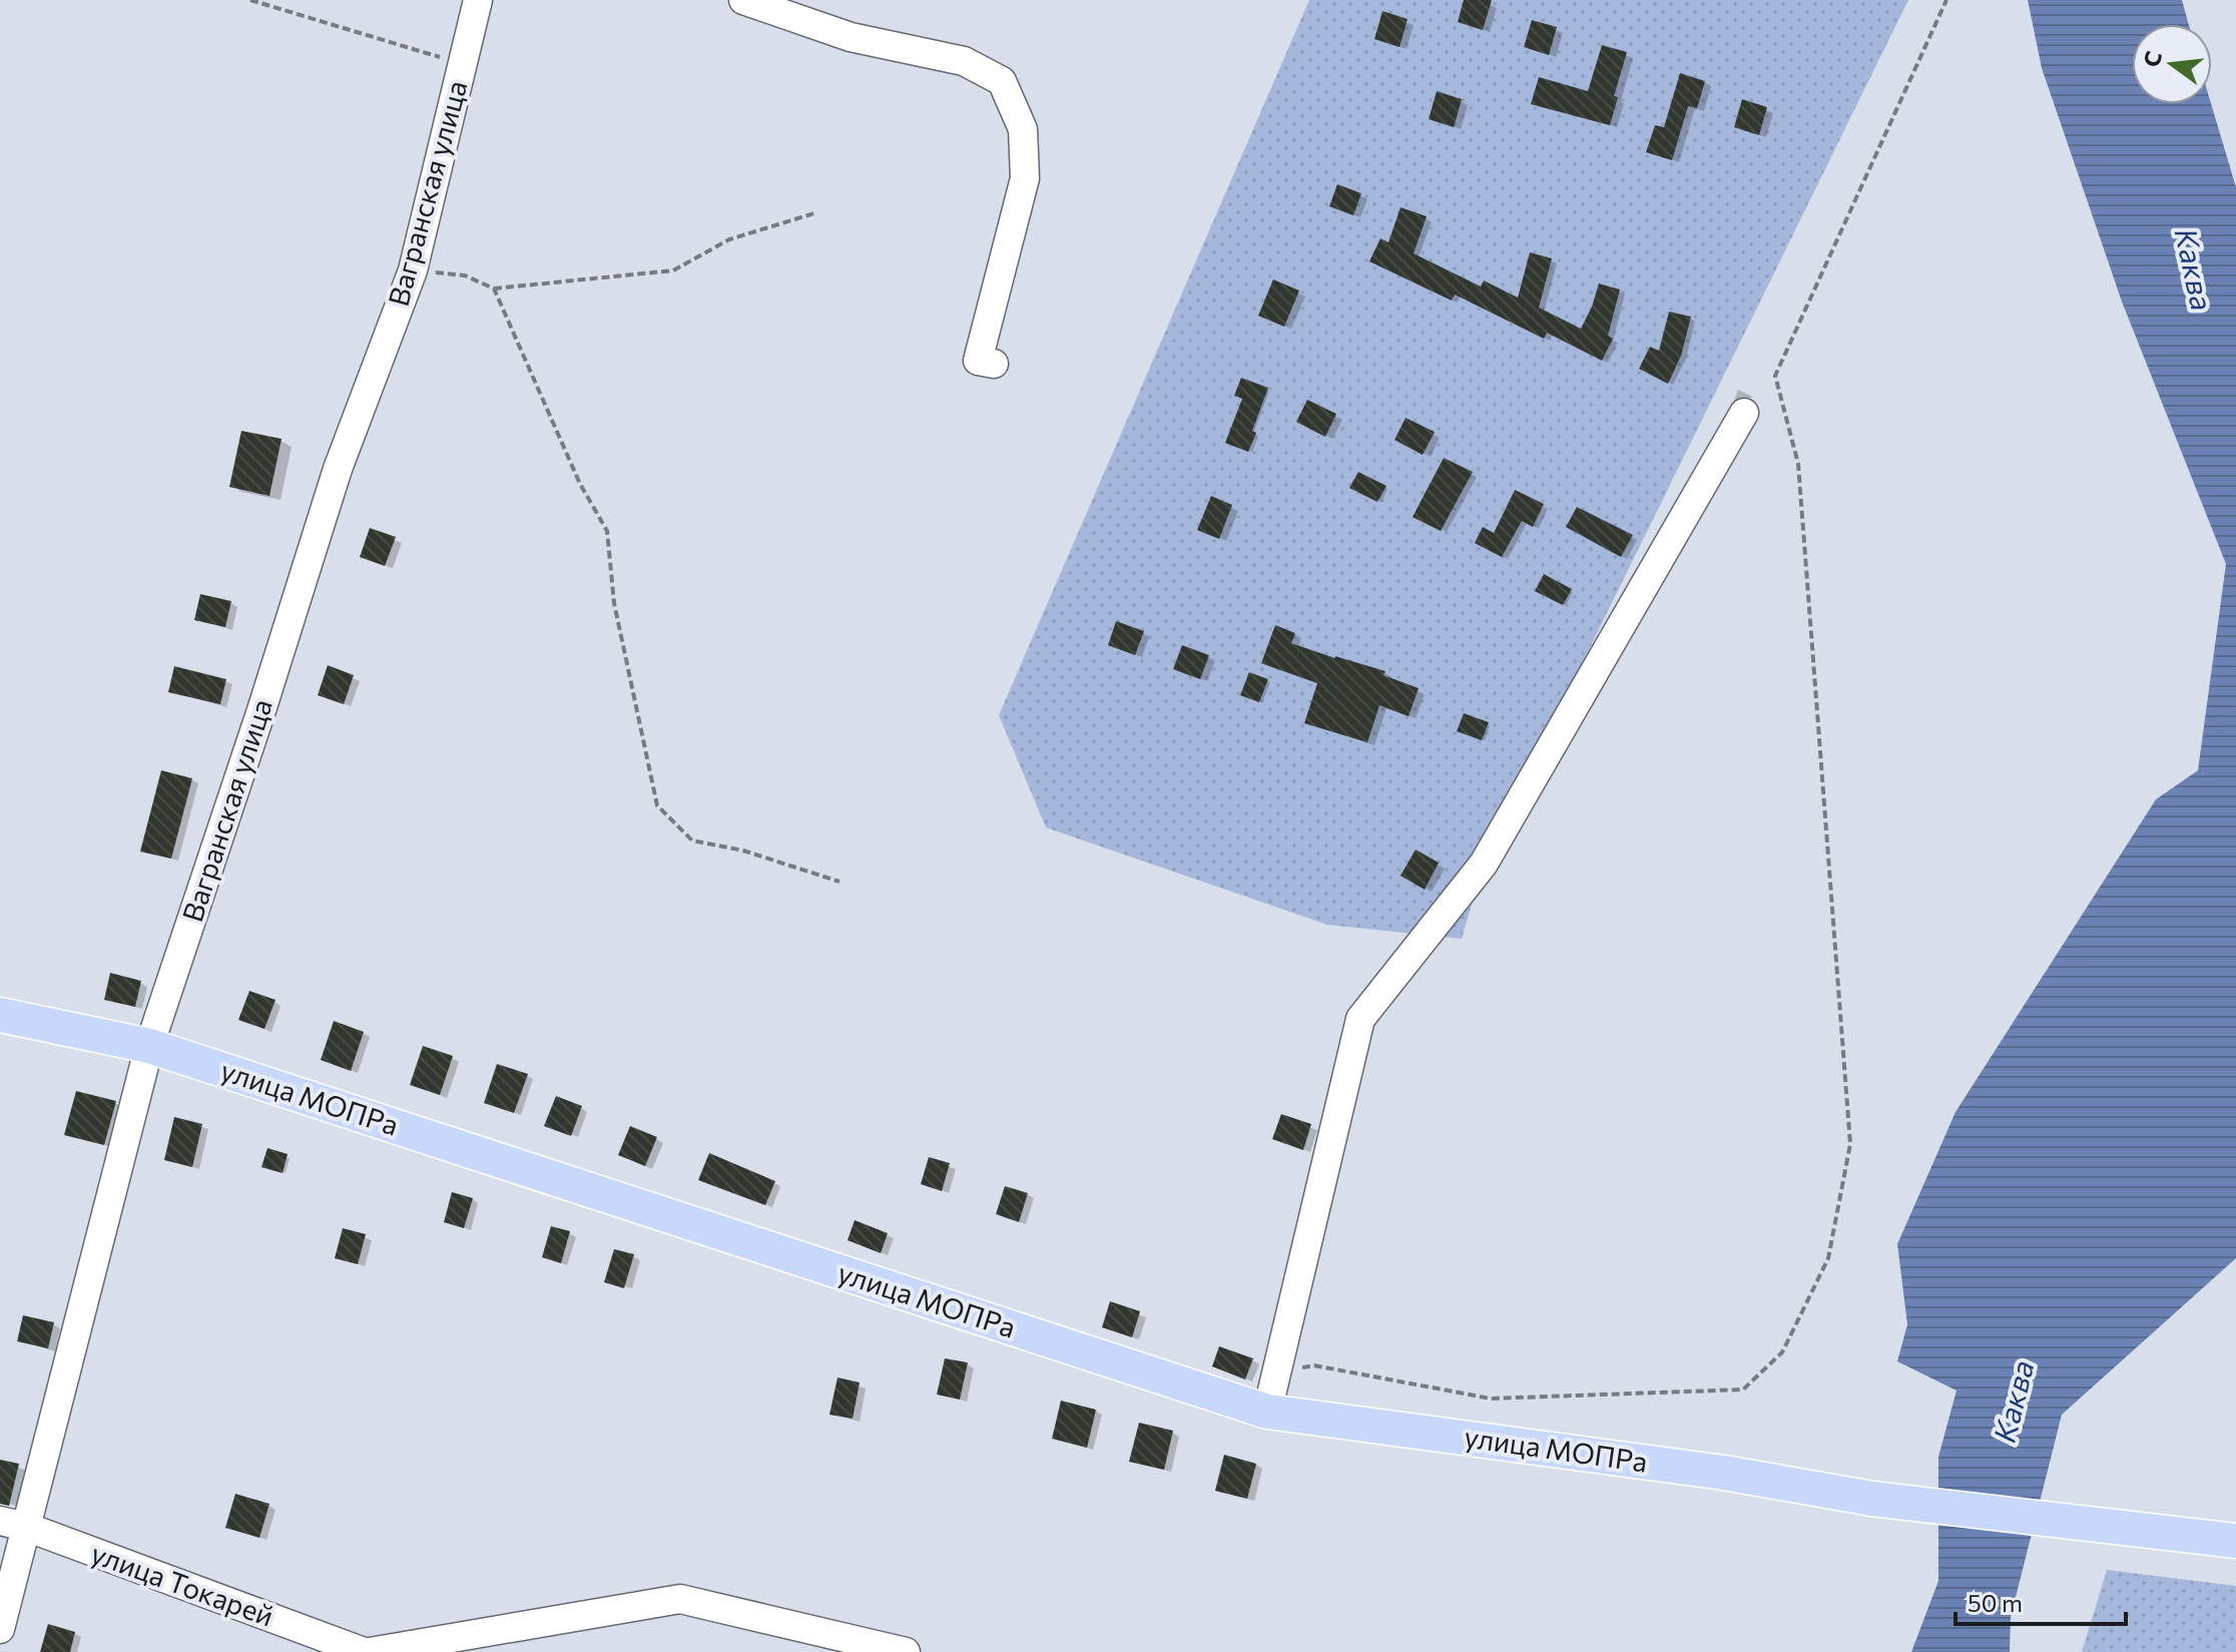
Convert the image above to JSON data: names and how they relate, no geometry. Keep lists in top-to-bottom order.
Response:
{
  "streets": {
    "main road": ["улица МОПРа"],
    "street": ["Вагранская улица", "улица Токарей"]
  },
  "crossings": [
    ["Вагранская улица", "улица МОПРа"],
    ["Вагранская улица", "улица Токарей"]
  ],
  "water": ["Каква"],
  "scale_bar": "50 m",
  "north": "left"
}
